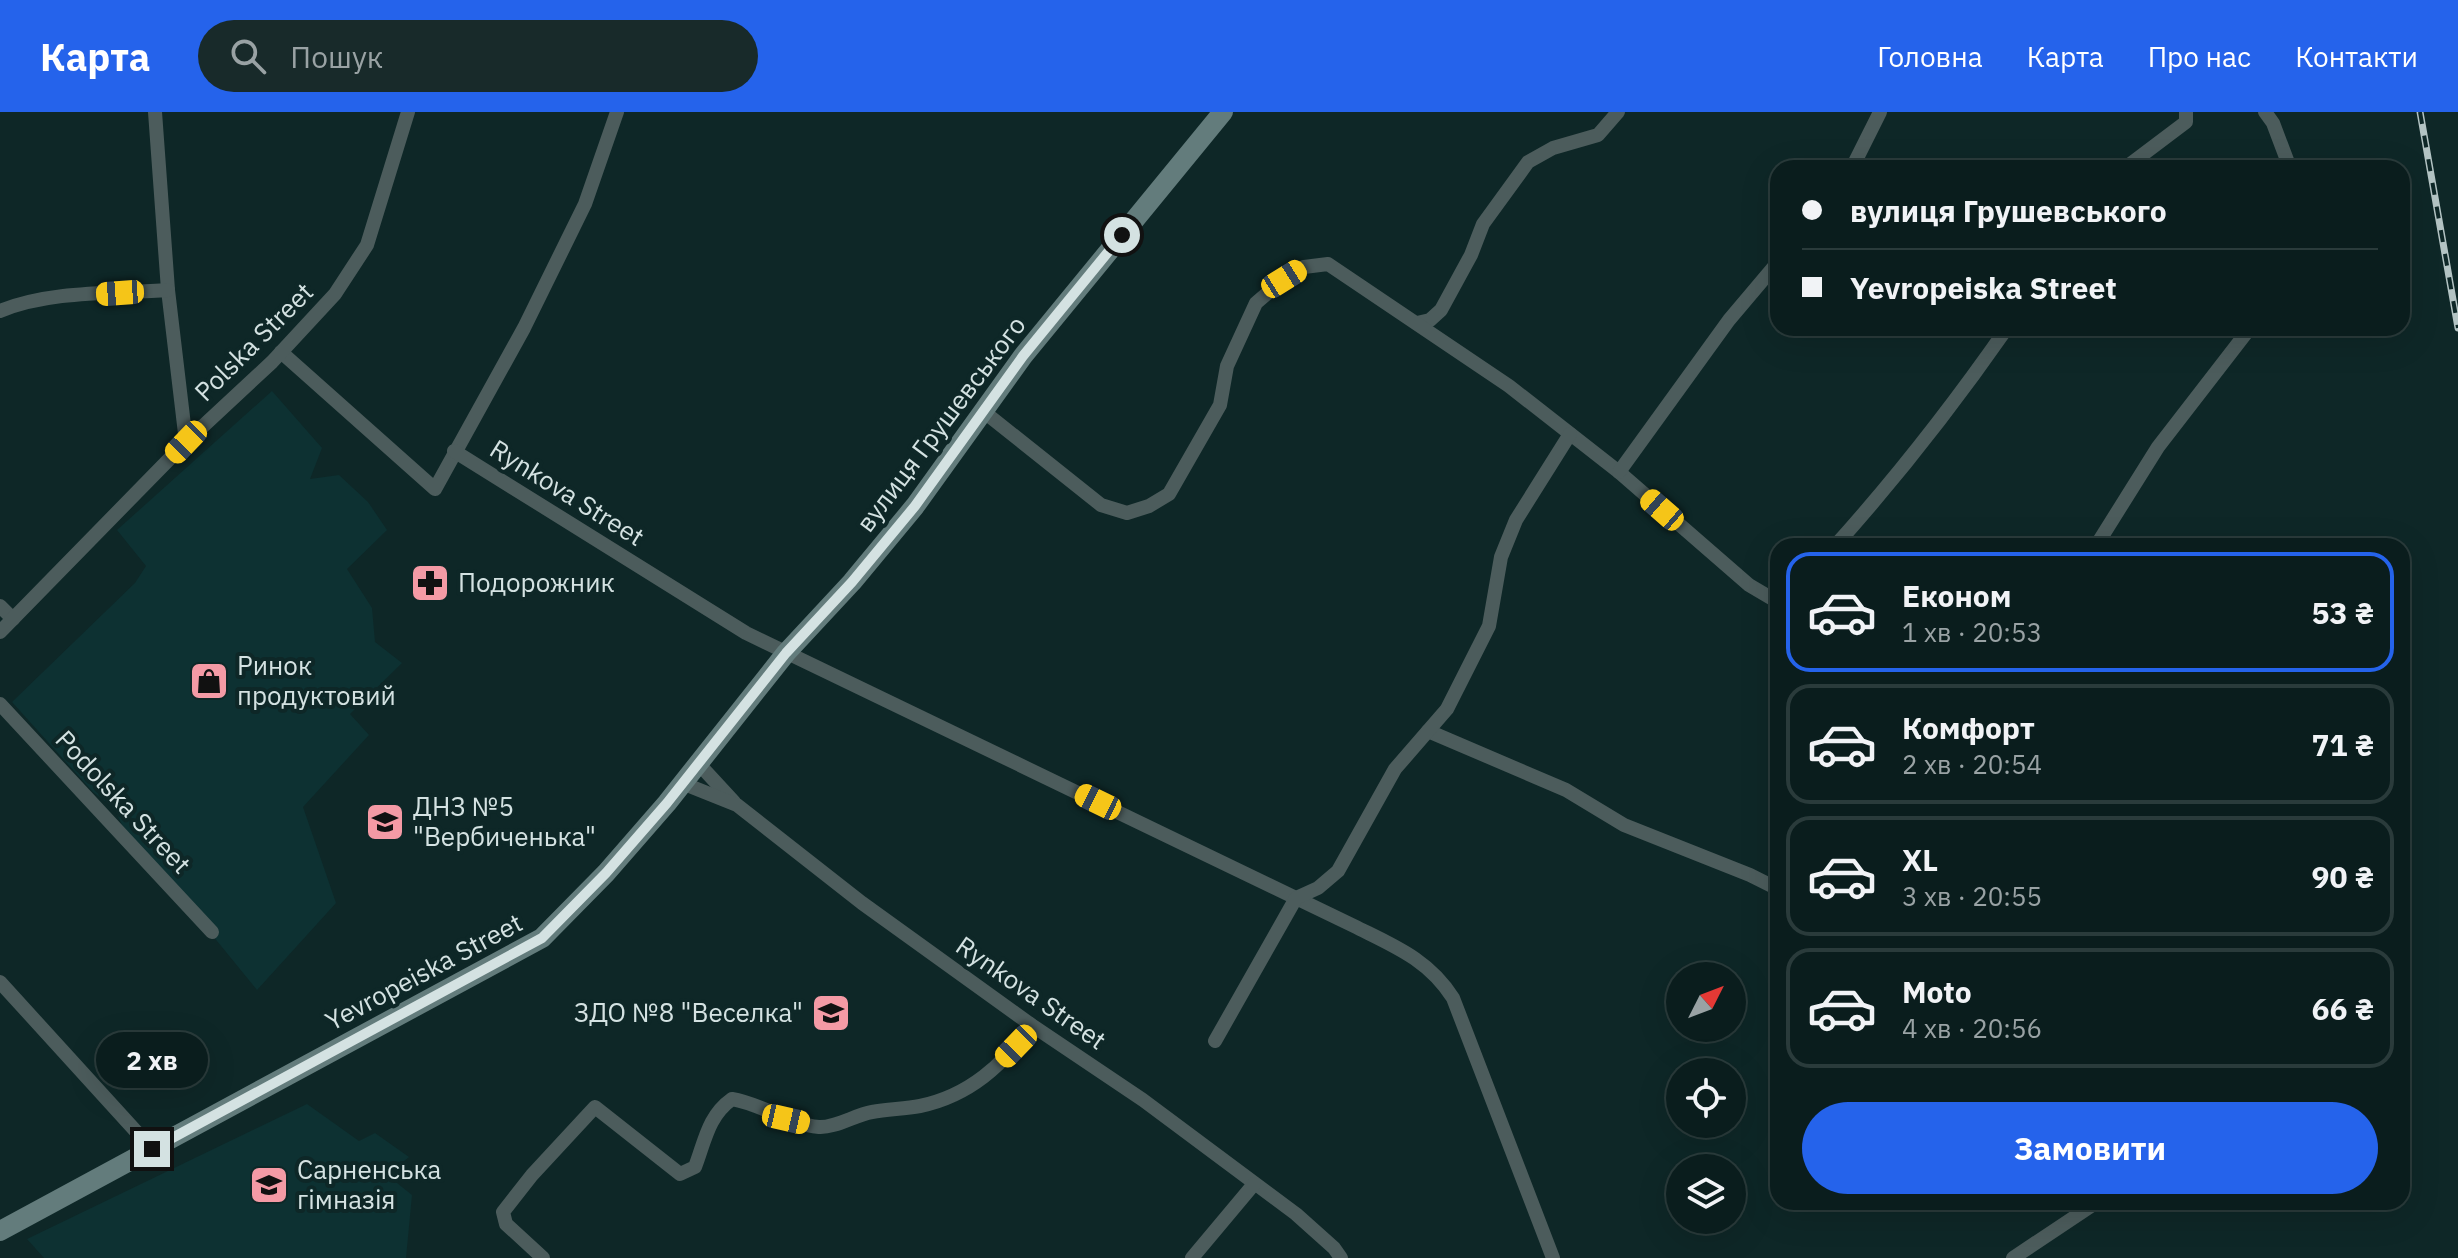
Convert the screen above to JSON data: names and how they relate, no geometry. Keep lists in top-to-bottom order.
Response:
{
  "streets": {
    "main road": ["вулиця Грушевського", "Yevropeiska Street"],
    "street": ["Polska Street", "Rynkova Street", "Podolska Street"]
  },
  "crossings": [
    ["Polska Street", "Rynkova Street"],
    ["вулиця Грушевського", "Rynkova Street"],
    ["вулиця Грушевського", "Yevropeiska Street"],
    ["Rynkova Street", "Yevropeiska Street"]
  ],
  "places": {
    "pharmacy": ["Подорожник"],
    "shop": ["Ринок продуктовий"],
    "school or university": ["ДНЗ №5 \"Вербиченька\"", "ЗДО №8 \"Веселка\"", "Сарненська гімназія"]
  },
  "north": "top right",
  "page": {
    "header": "Карта",
    "search": "Пошук",
    "nav": [
      "Головна",
      "Карта",
      "Про нас",
      "Контакти"
    ],
    "banner": ["вулиця Грушевського", "Yevropeiska Street"],
    "list": [
      {
        "name": "Економ",
        "note": "1 хв · 20:53",
        "value": "53 ₴"
      },
      {
        "name": "Комфорт",
        "note": "2 хв · 20:54",
        "value": "71 ₴"
      },
      {
        "name": "XL",
        "note": "3 хв · 20:55",
        "value": "90 ₴"
      },
      {
        "name": "Moto",
        "note": "4 хв · 20:56",
        "value": "66 ₴"
      }
    ],
    "bubble": "2 хв",
    "buttons": "Замовити"
  }
}
